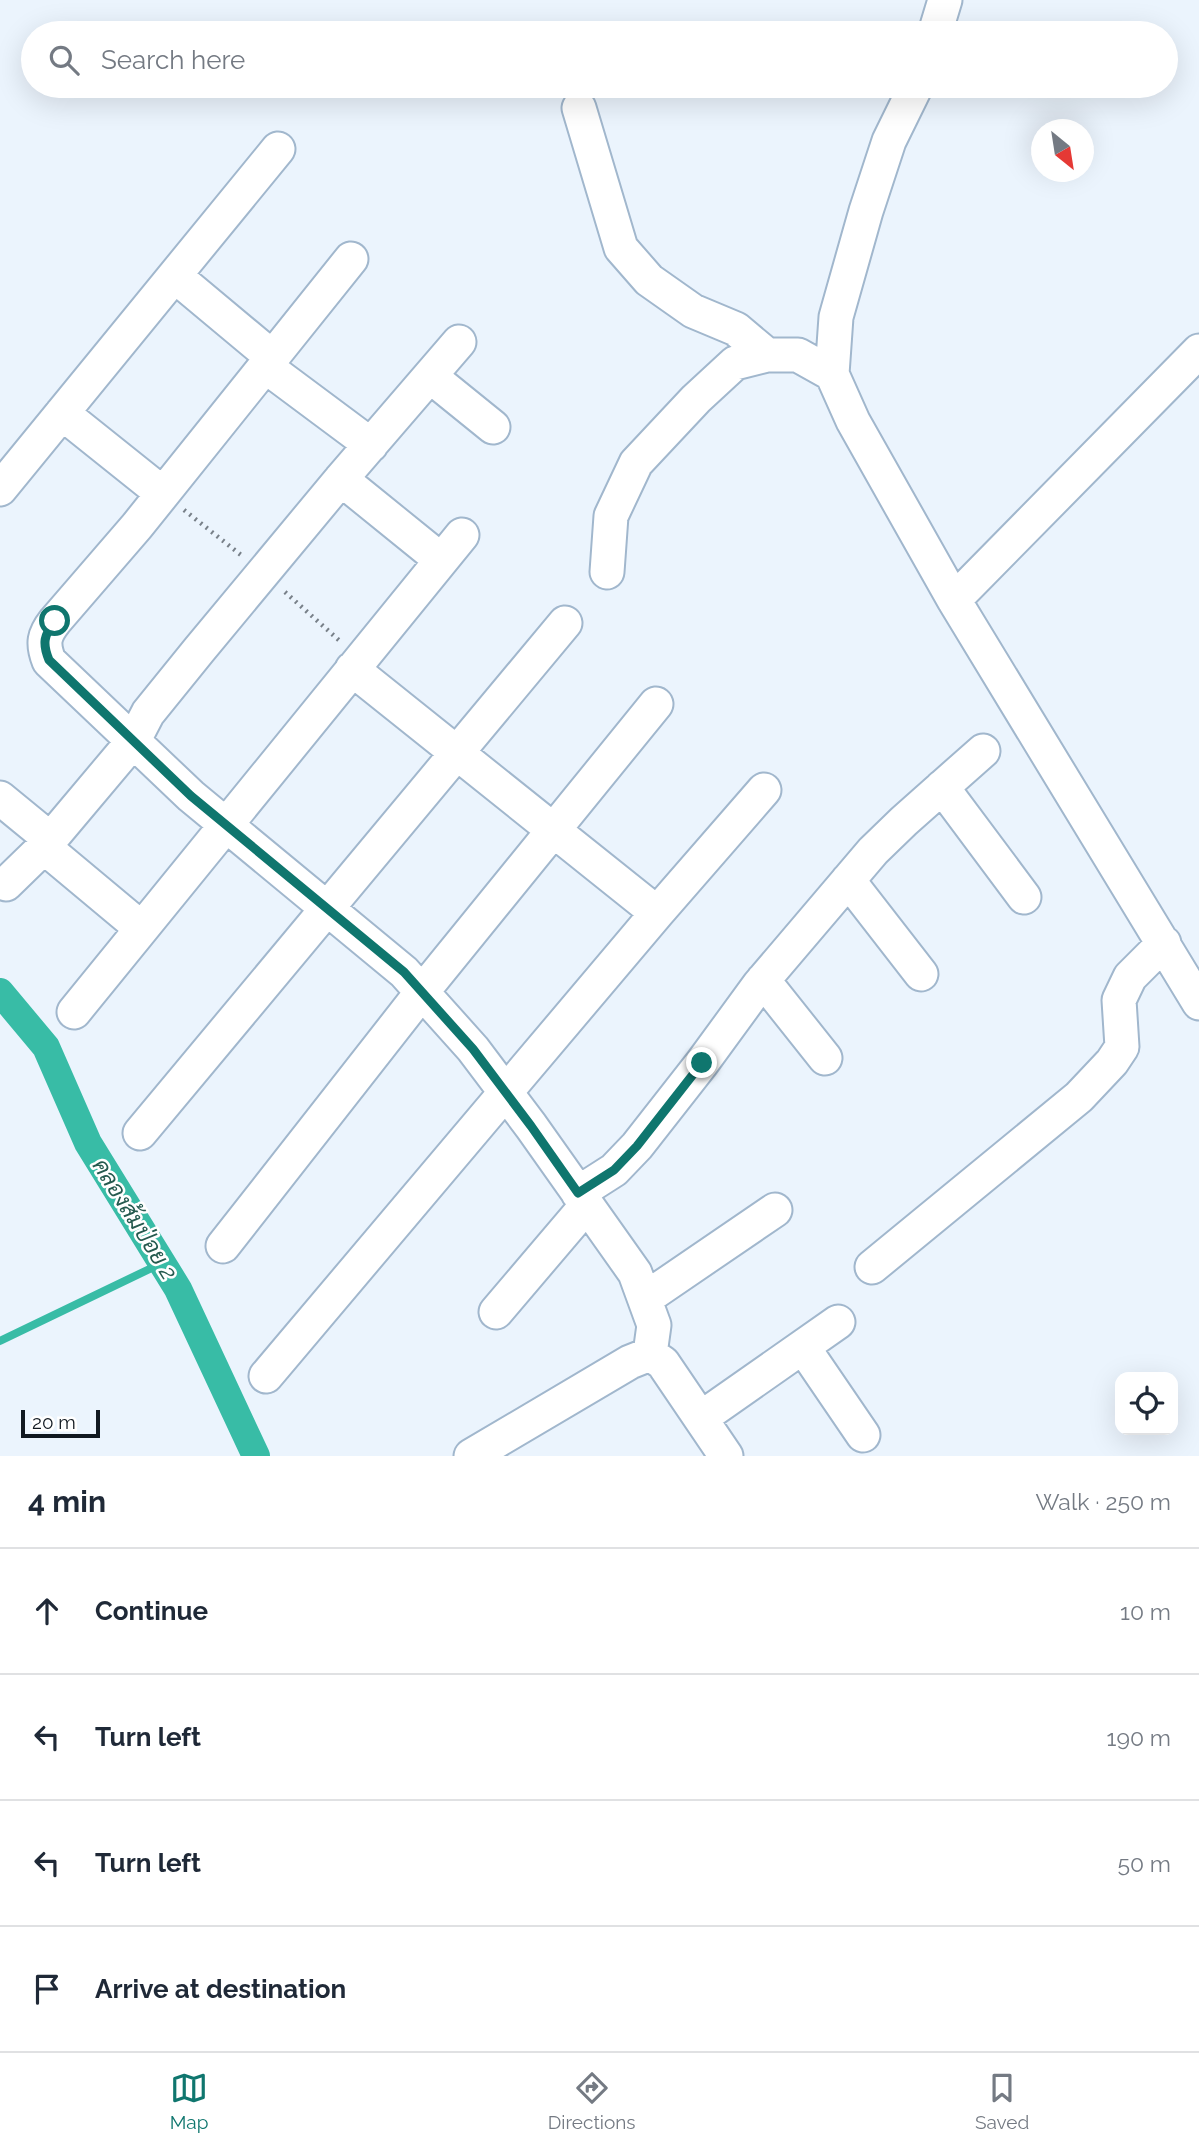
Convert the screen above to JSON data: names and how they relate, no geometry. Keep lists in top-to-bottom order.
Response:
{
  "water": ["คลองส้มป่อย 2"],
  "scale_bar": "20 m",
  "north": "bottom right",
  "page": {
    "search": "Search here",
    "scale": "20 m",
    "heading": ["4 min", "Walk · 250 m"],
    "list": [
      ["Continue", "10 m"],
      ["Turn left", "190 m"],
      ["Turn left", "50 m"],
      "Arrive at destination"
    ],
    "nav": ["Map", "Directions", "Saved"]
  }
}
